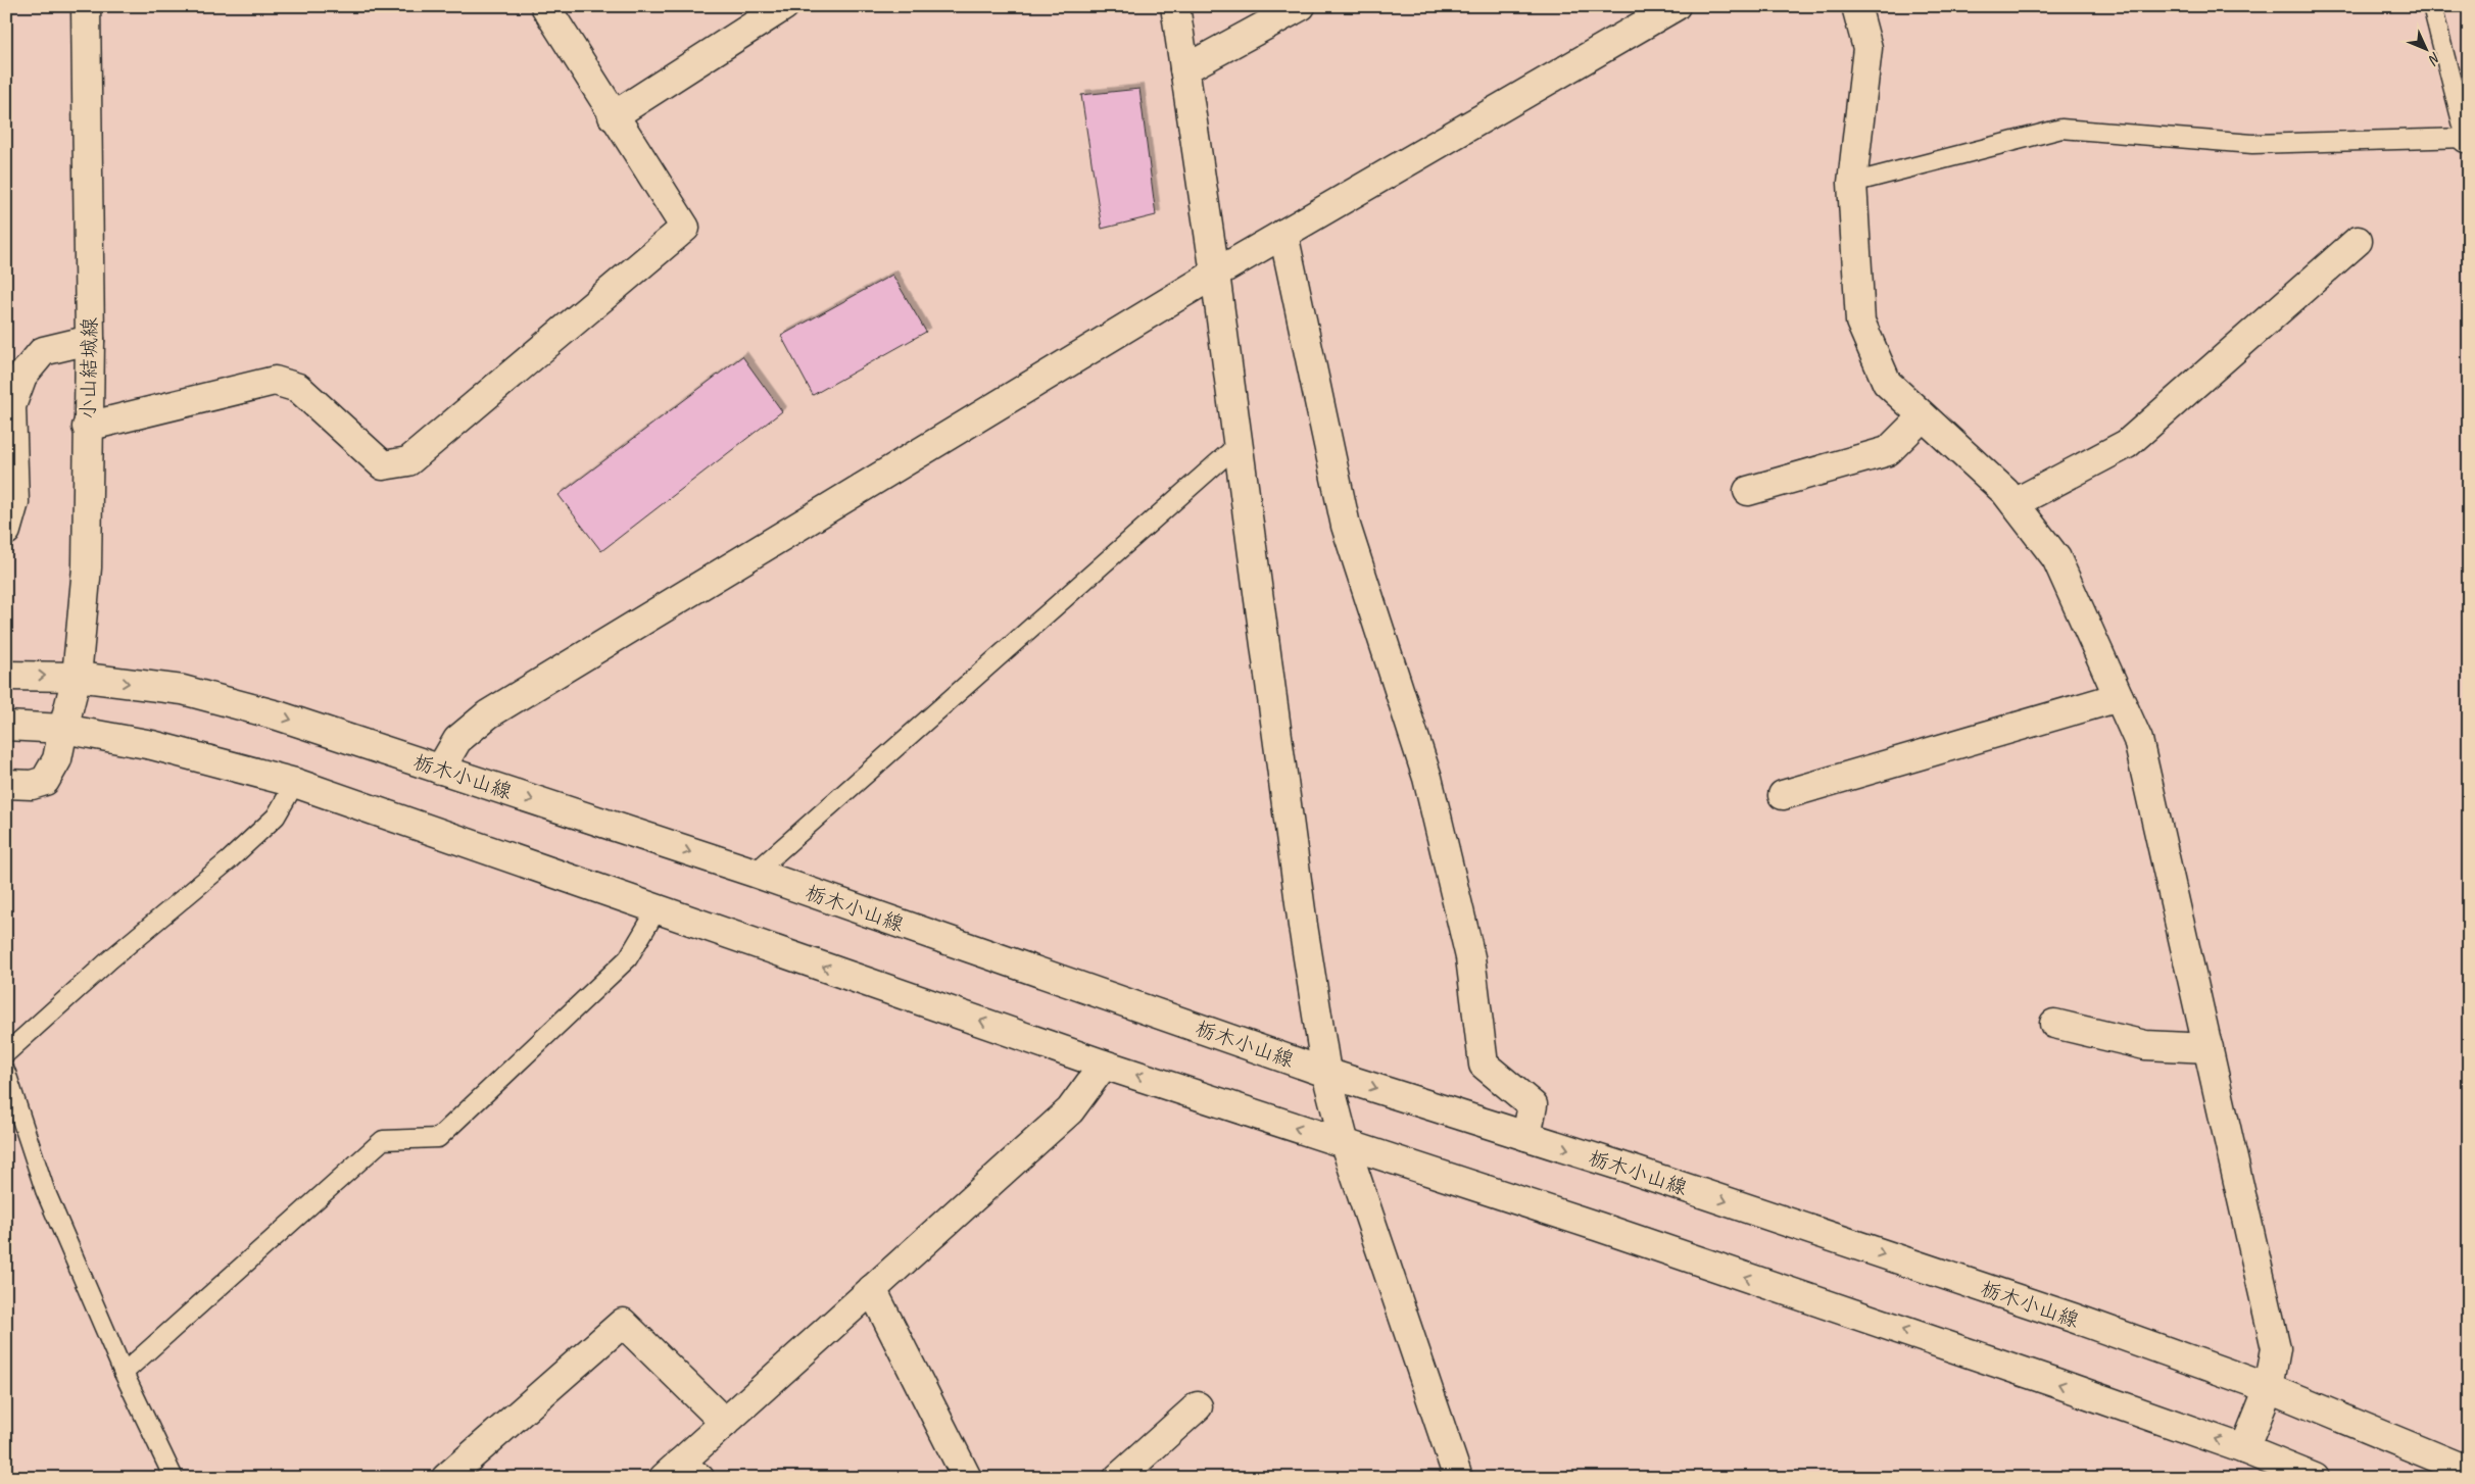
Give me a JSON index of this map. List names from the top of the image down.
{
  "streets": {
    "street": ["小山結城線", "栃木小山線"]
  },
  "crossings": [
    ["小山結城線", "栃木小山線"]
  ],
  "north": "bottom right"
}
